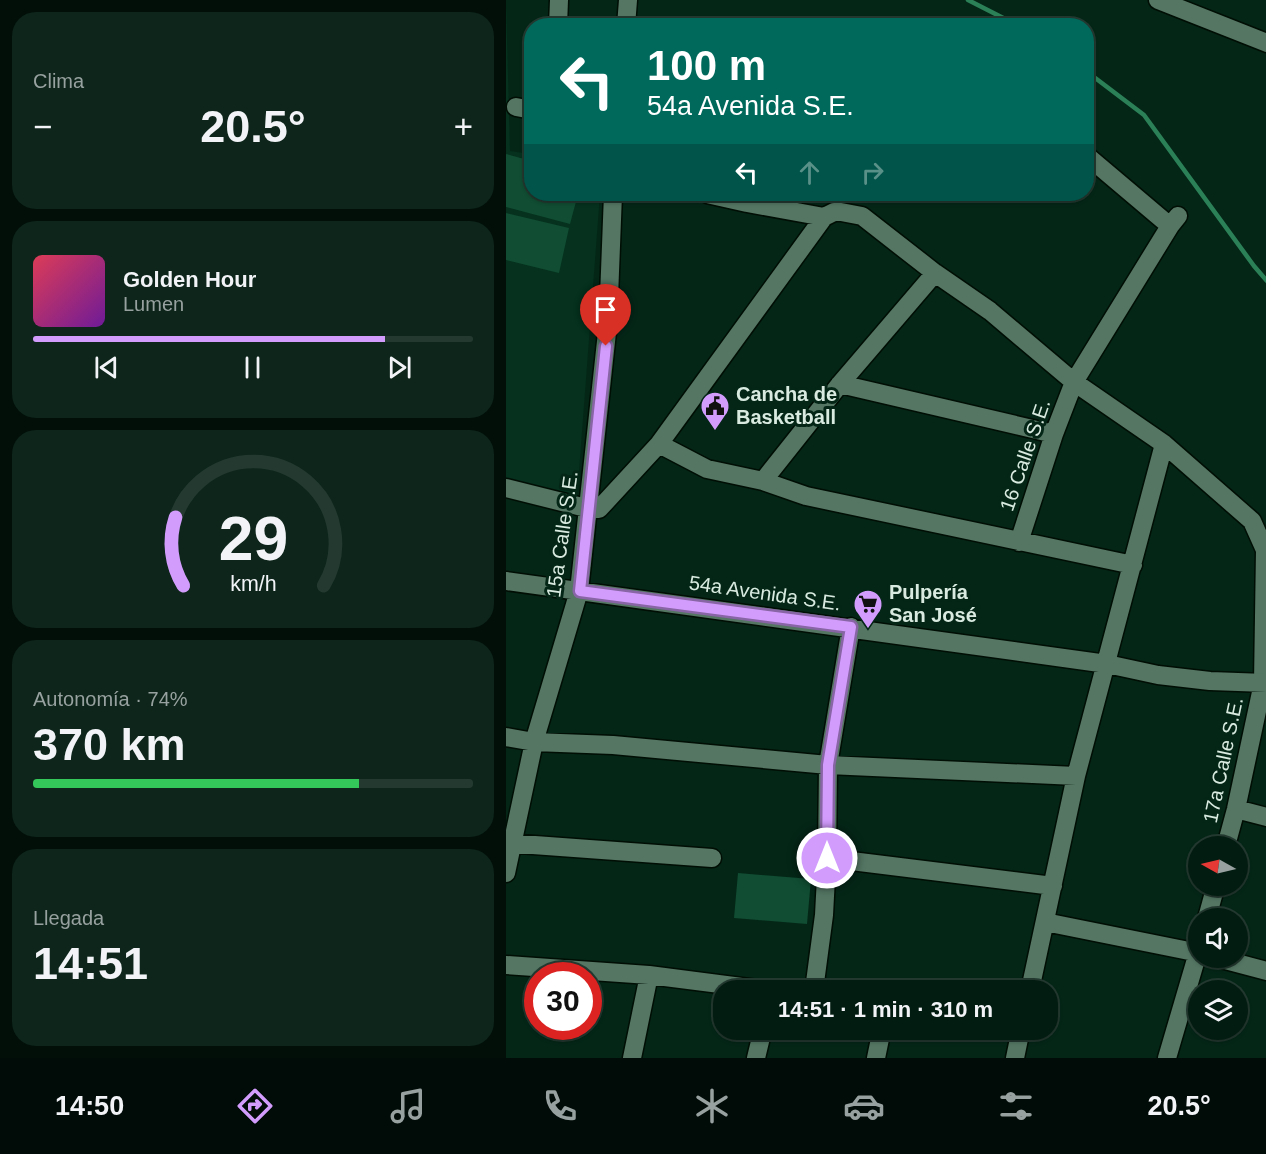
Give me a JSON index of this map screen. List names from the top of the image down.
{
  "streets": {
    "street": [
      "16 Calle S.E.",
      "15a Calle S.E.",
      "54a Avenida S.E.",
      "17a Calle S.E."
    ]
  },
  "crossings": [
    ["15a Calle S.E.", "54a Avenida S.E."],
    ["54a Avenida S.E.", "17a Calle S.E."]
  ],
  "places": {
    "public building": ["Cancha de Basketball"],
    "supermarket": ["Pulpería San José"]
  },
  "north": "left",
  "page": {
    "tile": [
      "Clima",
      ["Autonomía · 74%", "370 km"],
      ["Llegada", "14:51"]
    ],
    "turn": ["100 m", "54a Avenida S.E."],
    "heat": ["−", "20.5°", "+"],
    "song": ["Golden Hour", "Lumen"],
    "limit": "30",
    "trip": "14:51 · 1 min · 310 m",
    "tabs": ["14:50", "20.5°"],
    "gauge": ["29", "km/h"]
  }
}
